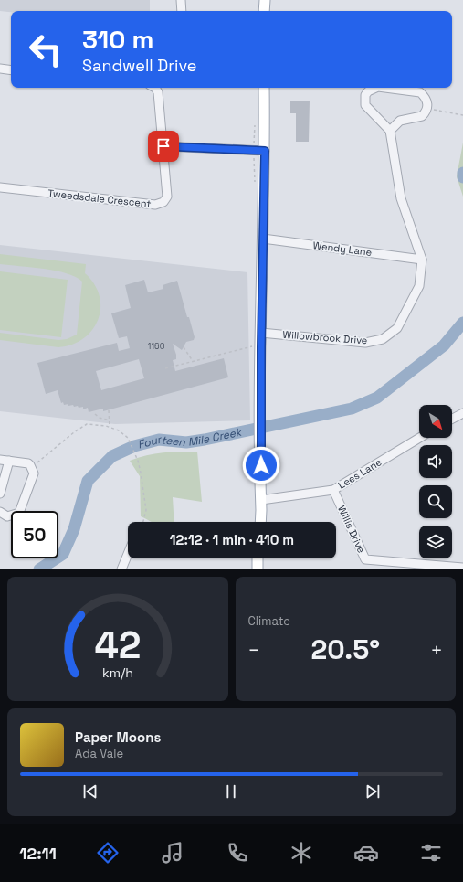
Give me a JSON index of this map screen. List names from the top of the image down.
{
  "streets": {
    "street": [
      "Tweedsdale Crescent",
      "Wendy Lane",
      "Willowbrook Drive",
      "Lees Lane",
      "Willis Drive"
    ]
  },
  "crossings": [
    ["Wendy Lane", "Willowbrook Drive"],
    ["Lees Lane", "Willis Drive"]
  ],
  "water": ["Fourteen Mile Creek"],
  "house_numbers": ["1160"],
  "north": "bottom right",
  "page": {
    "turn": ["310 m", "Sandwell Drive"],
    "limit": "50",
    "trip": "12:12 · 1 min · 410 m",
    "tile": "Climate",
    "heat": ["−", "20.5°", "+"],
    "song": ["Paper Moons", "Ada Vale"],
    "tabs": "12:11",
    "gauge": ["42", "km/h"]
  }
}
